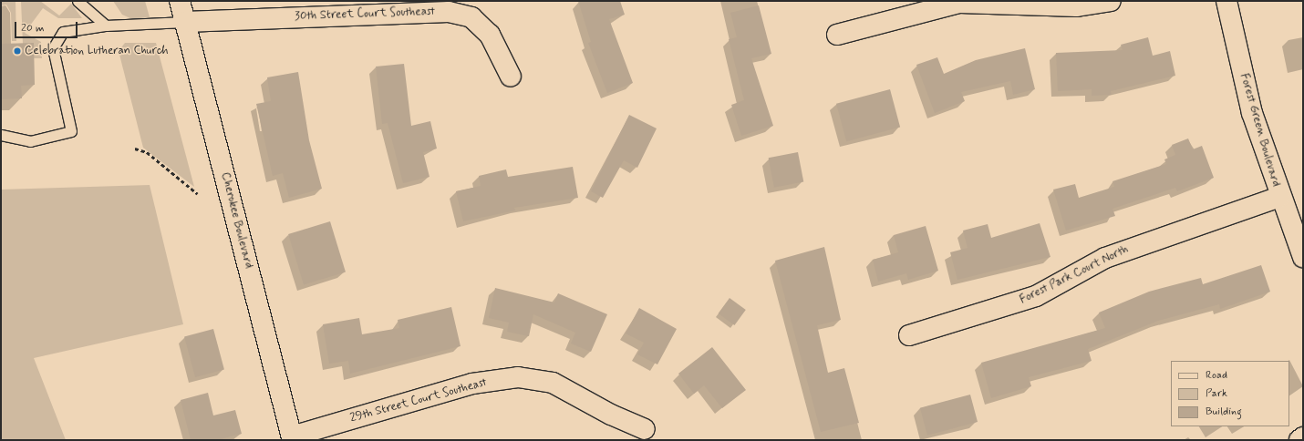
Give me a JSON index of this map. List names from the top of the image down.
{
  "streets": {
    "street": [
      "30th Street Court Southeast",
      "Forest Green Boulevard",
      "Cherokee Boulevard",
      "Forest Park Court North",
      "29th Street Court Southeast"
    ]
  },
  "crossings": [
    ["30th Street Court Southeast", "Cherokee Boulevard"],
    ["Forest Green Boulevard", "Forest Park Court North"],
    ["Cherokee Boulevard", "29th Street Court Southeast"]
  ],
  "places": ["Celebration Lutheran Church"],
  "legend": ["Road", "Park", "Building"],
  "scale_bar": "20 m"
}
